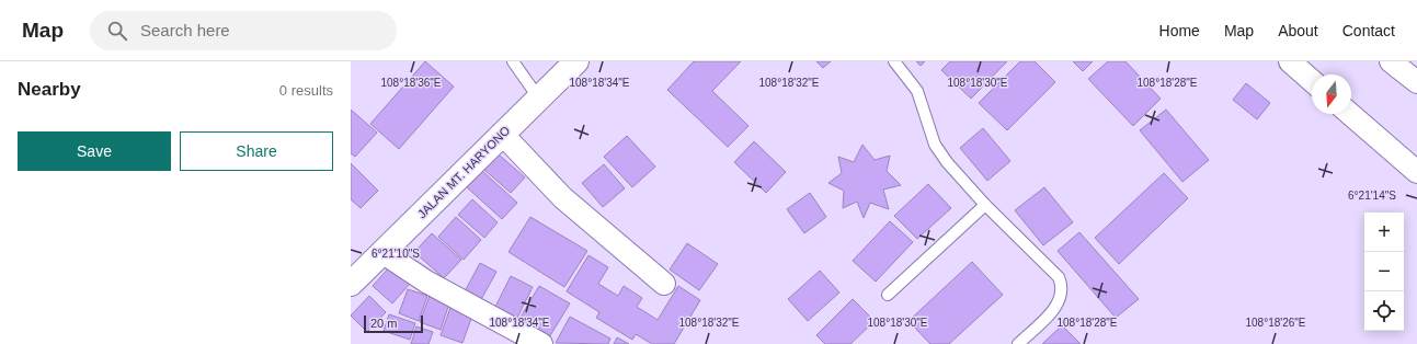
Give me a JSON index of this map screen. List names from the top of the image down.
{
  "streets": {
    "main road": ["JALAN MT. HARYONO"]
  },
  "scale_bar": "20 m",
  "north": "bottom",
  "page": {
    "header": "Map",
    "search": "Search here",
    "nav": [
      "Home",
      "Map",
      "About",
      "Contact"
    ],
    "heading": ["Nearby", "0 results"],
    "buttons": ["Save", "Share"],
    "map_buttons": ["+", "−"],
    "scale": "20 m"
  },
  "coordinates": [
    "108°18'36\"E",
    "108°18'34\"E",
    "108°18'32\"E",
    "108°18'30\"E",
    "108°18'28\"E",
    "6°21'14\"S",
    "6°21'10\"S",
    "108°18'26\"E"
  ]
}
